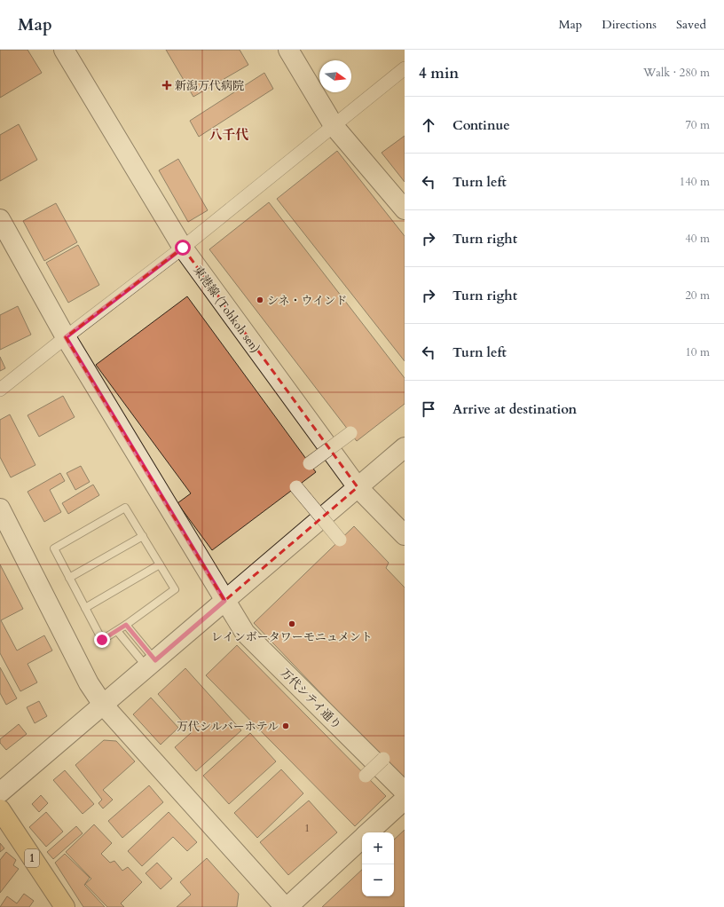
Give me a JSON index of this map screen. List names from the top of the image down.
{
  "streets": {
    "main road": ["1"],
    "street": ["東港線 (Tohkoh sen)", "万代シテイ通り"]
  },
  "districts": ["八千代"],
  "places": {
    "health": ["新潟万代病院"],
    "other": ["シネ・ウインド", "レインボータワーモニュメント", "万代シルバーホテル"]
  },
  "house_numbers": ["1"],
  "north": "right",
  "page": {
    "header": "Map",
    "nav": ["Map", "Directions", "Saved"],
    "heading": ["4 min", "Walk · 280 m"],
    "list": [
      ["Continue", "70 m"],
      ["Turn left", "140 m"],
      ["Turn right", "40 m"],
      ["Turn right", "20 m"],
      ["Turn left", "10 m"],
      "Arrive at destination"
    ],
    "map_buttons": ["+", "−"]
  }
}
